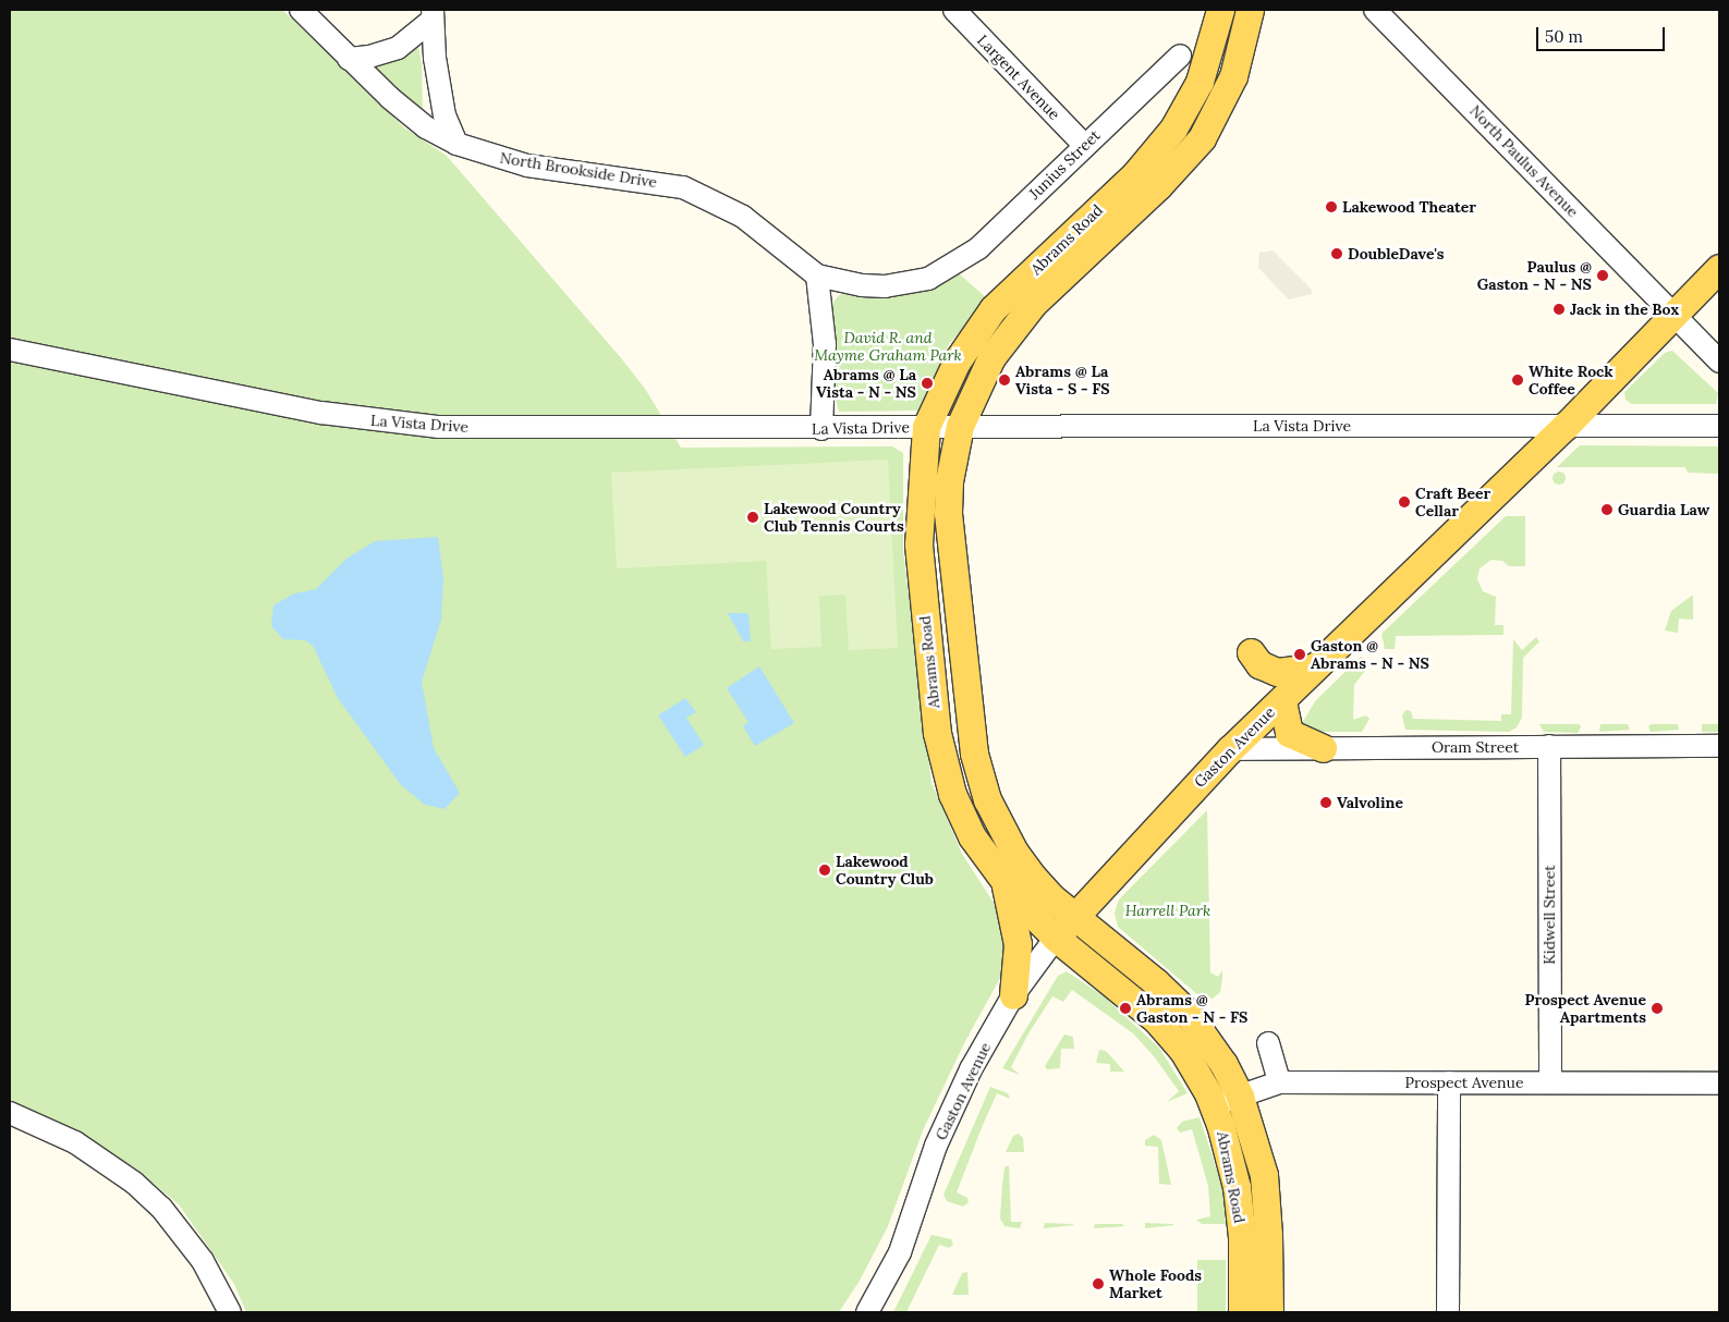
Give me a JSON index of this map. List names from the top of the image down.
{
  "streets": {
    "main road": ["Abrams Road", "Gaston Avenue"],
    "street": [
      "Largent Avenue",
      "North Paulus Avenue",
      "Junius Street",
      "North Brookside Drive",
      "La Vista Drive",
      "Oram Street",
      "Kidwell Street",
      "Prospect Avenue"
    ]
  },
  "crossings": [
    ["Largent Avenue", "Junius Street"],
    ["North Paulus Avenue", "Gaston Avenue"],
    ["Junius Street", "North Brookside Drive"],
    ["Abrams Road", "La Vista Drive"],
    ["Abrams Road", "Gaston Avenue"],
    ["Abrams Road", "Prospect Avenue"],
    ["La Vista Drive", "Gaston Avenue"],
    ["Gaston Avenue", "Oram Street"],
    ["Oram Street", "Kidwell Street"],
    ["Kidwell Street", "Prospect Avenue"]
  ],
  "parks": ["David R. and Mayme Graham Park", "Harrell Park"],
  "places": [
    "Lakewood Theater",
    "DoubleDave's",
    "Paulus @ Gaston - N - NS",
    "Jack in the Box",
    "Abrams @ La Vista - S - FS",
    "White Rock Coffee",
    "Abrams @ La Vista - N - NS",
    "Craft Beer Cellar",
    "Guardia Law",
    "Lakewood Country Club Tennis Courts",
    "Gaston @ Abrams - N - NS",
    "Valvoline",
    "Lakewood Country Club",
    "Abrams @ Gaston - N - FS",
    "Prospect Avenue Apartments",
    "Whole Foods Market"
  ],
  "scale_bar": "50 m"
}
